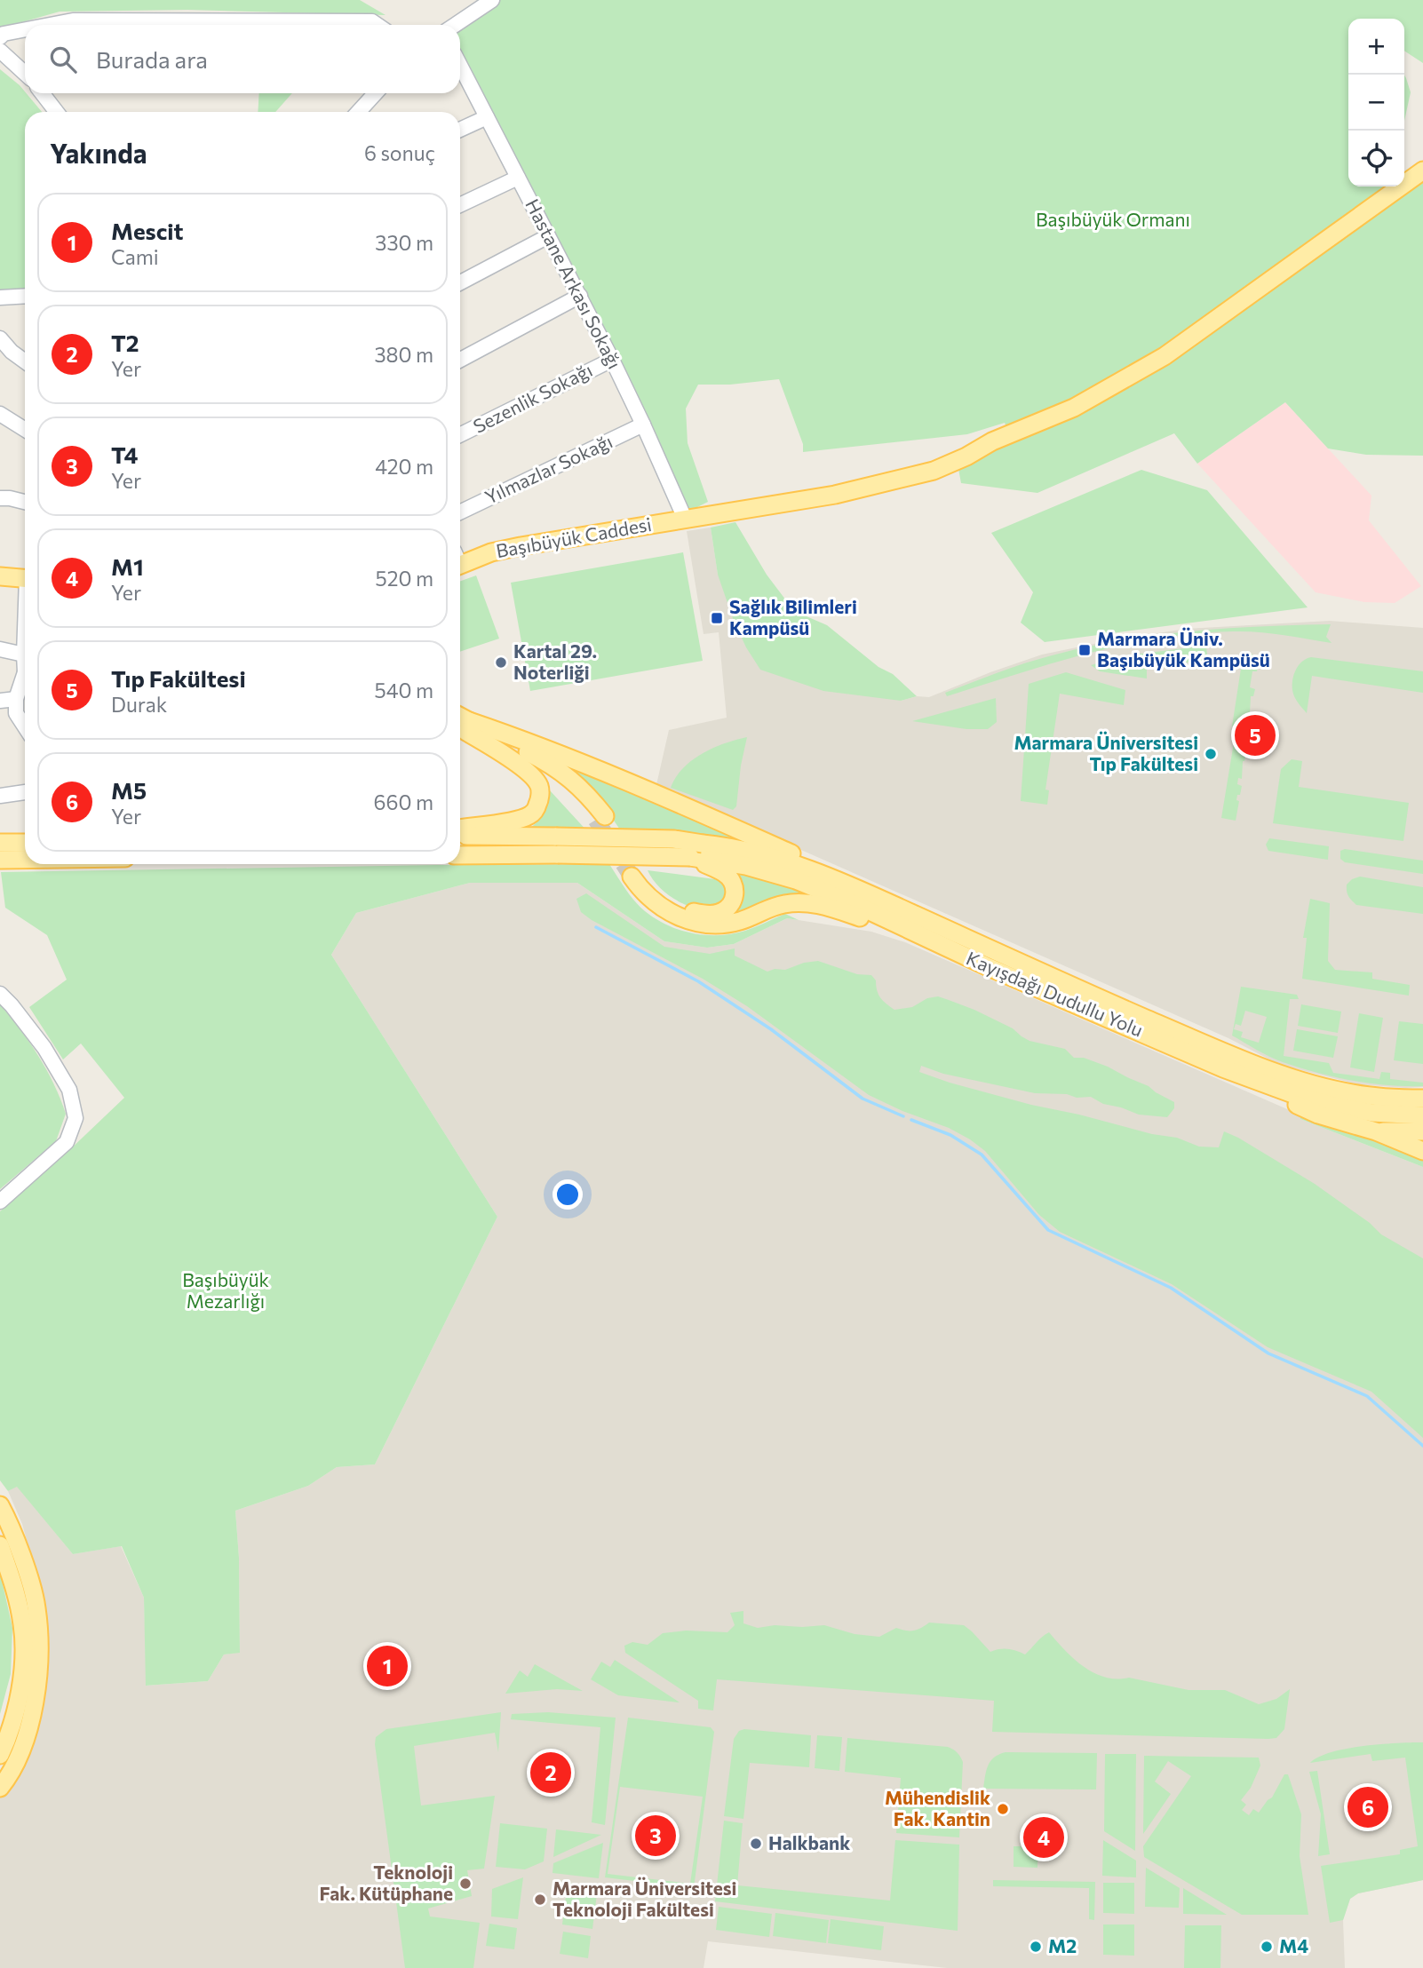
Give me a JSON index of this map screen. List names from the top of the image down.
{
  "streets": {
    "main road": ["Başıbüyük Caddesi", "Kayışdağı Dudullu Yolu"],
    "street": ["Hastane Arkası Sokağı", "Sezenlik Sokağı", "Yılmazlar Sokağı"]
  },
  "crossings": [
    ["Hastane Arkası Sokağı", "Sezenlik Sokağı"],
    ["Hastane Arkası Sokağı", "Yılmazlar Sokağı"],
    ["Hastane Arkası Sokağı", "Başıbüyük Caddesi"]
  ],
  "parks": ["Başıbüyük Ormanı", "Başıbüyük Mezarlığı"],
  "places": {
    "transit": ["Sağlık Bilimleri Kampüsü", "Marmara Üniv. Başıbüyük Kampüsü"],
    "other": [
      "Kartal 29. Noterliği",
      "Marmara Üniversitesi Tıp Fakültesi",
      "Mühendislik Fak. Kantin",
      "Halkbank",
      "Teknoloji Fak. Kütüphane",
      "Marmara Üniversitesi Teknoloji Fakültesi",
      "M2",
      "M4"
    ]
  },
  "page": {
    "map_buttons": ["+", "−"],
    "search": "Burada ara",
    "heading": ["Yakında", "6 sonuç"],
    "list": [
      {
        "mark": "1",
        "name": "Mescit",
        "note": "Cami",
        "value": "330 m"
      },
      {
        "mark": "2",
        "name": "T2",
        "note": "Yer",
        "value": "380 m"
      },
      {
        "mark": "3",
        "name": "T4",
        "note": "Yer",
        "value": "420 m"
      },
      {
        "mark": "4",
        "name": "M1",
        "note": "Yer",
        "value": "520 m"
      },
      {
        "mark": "5",
        "name": "Tıp Fakültesi",
        "note": "Durak",
        "value": "540 m"
      },
      {
        "mark": "6",
        "name": "M5",
        "note": "Yer",
        "value": "660 m"
      }
    ],
    "pins": [
      "5",
      "1",
      "2",
      "6",
      "3",
      "4"
    ]
  }
}
